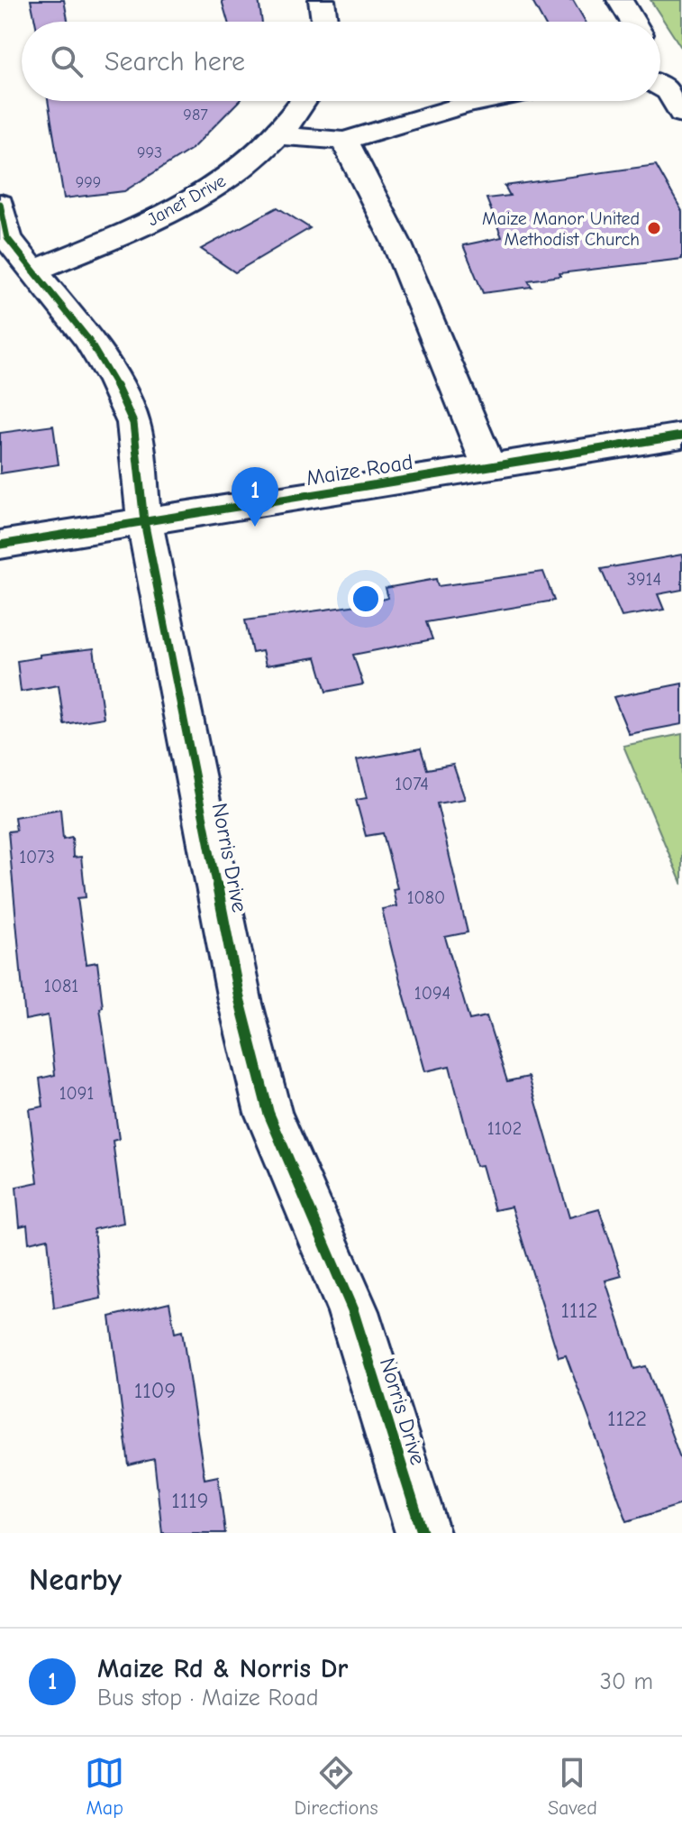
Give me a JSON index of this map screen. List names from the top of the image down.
{
  "streets": {
    "street": ["Janet Drive", "Maize Road", "Norris Drive"]
  },
  "crossings": [
    ["Janet Drive", "Norris Drive"],
    ["Maize Road", "Norris Drive"]
  ],
  "places": ["Maize Manor United Methodist Church"],
  "house_numbers": [
    "987",
    "993",
    "999",
    "3914",
    "1074",
    "1073",
    "1080",
    "1081",
    "1094",
    "1091",
    "1102",
    "1112",
    "1109",
    "1122",
    "1119"
  ],
  "page": {
    "search": "Search here",
    "pins": "1",
    "heading": "Nearby",
    "list": [
      {
        "mark": "1",
        "name": "Maize Rd & Norris Dr",
        "note": "Bus stop · Maize Road",
        "value": "30 m"
      }
    ],
    "nav": ["Map", "Directions", "Saved"]
  }
}
